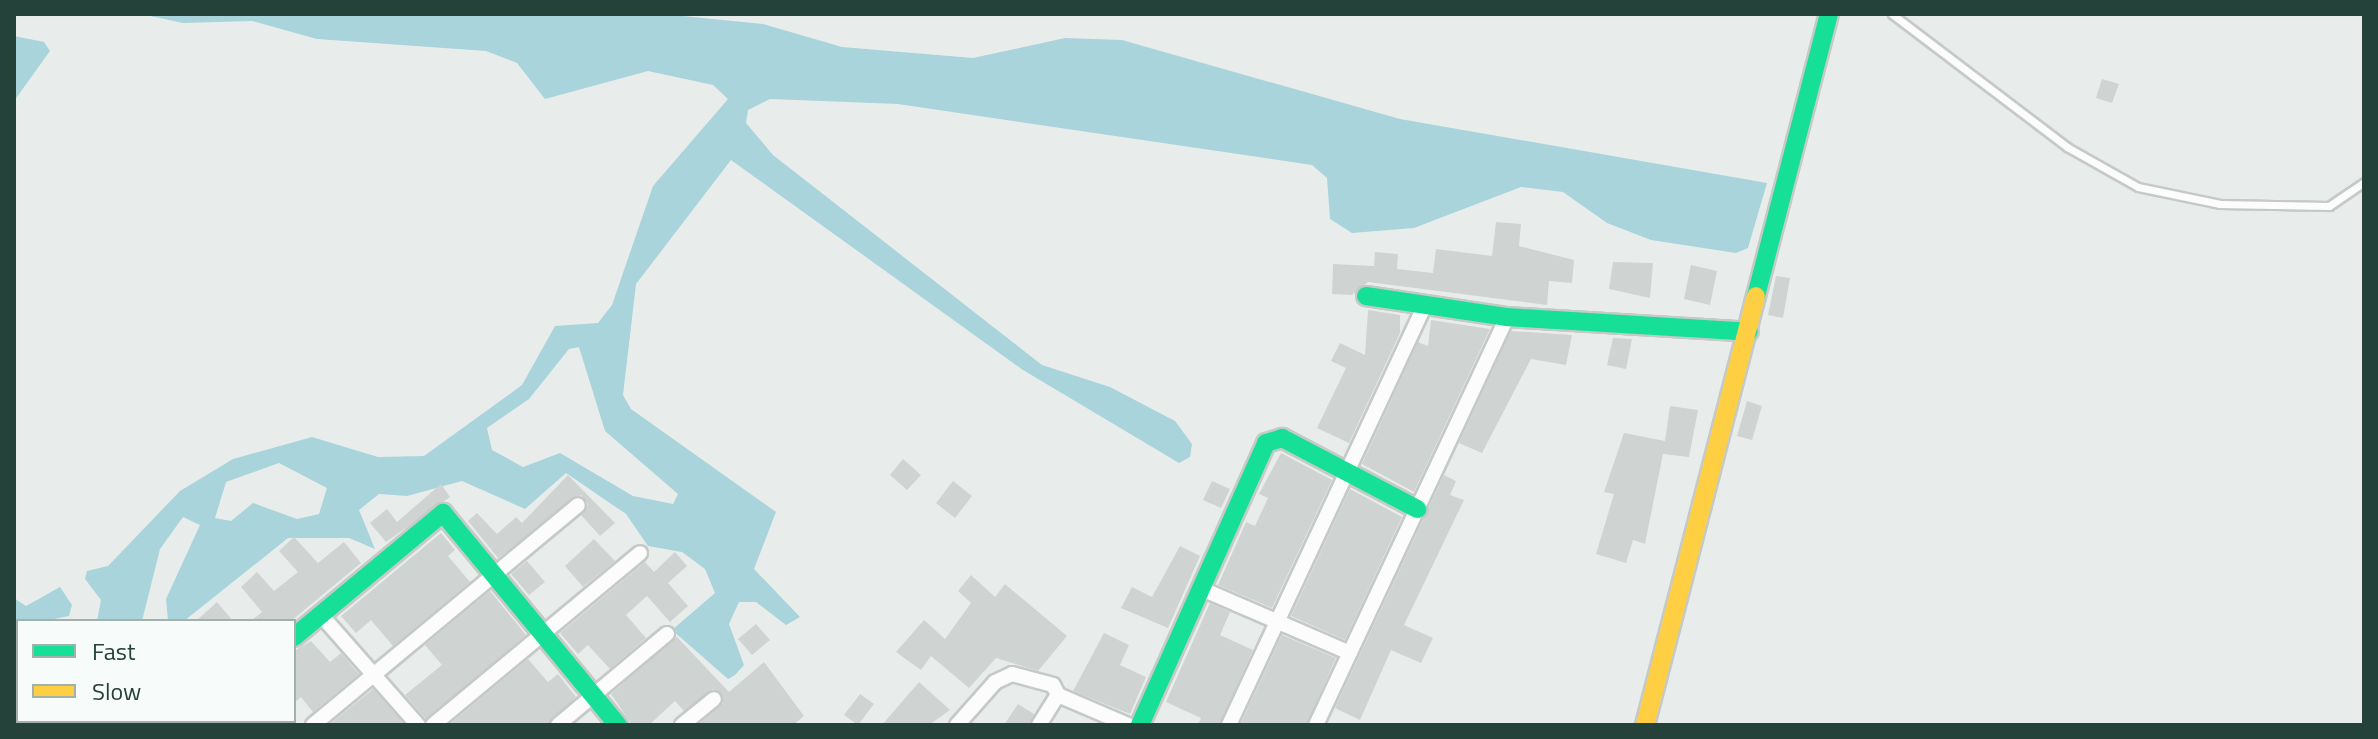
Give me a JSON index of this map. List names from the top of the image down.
{
  "legend": ["Fast", "Slow"]
}
